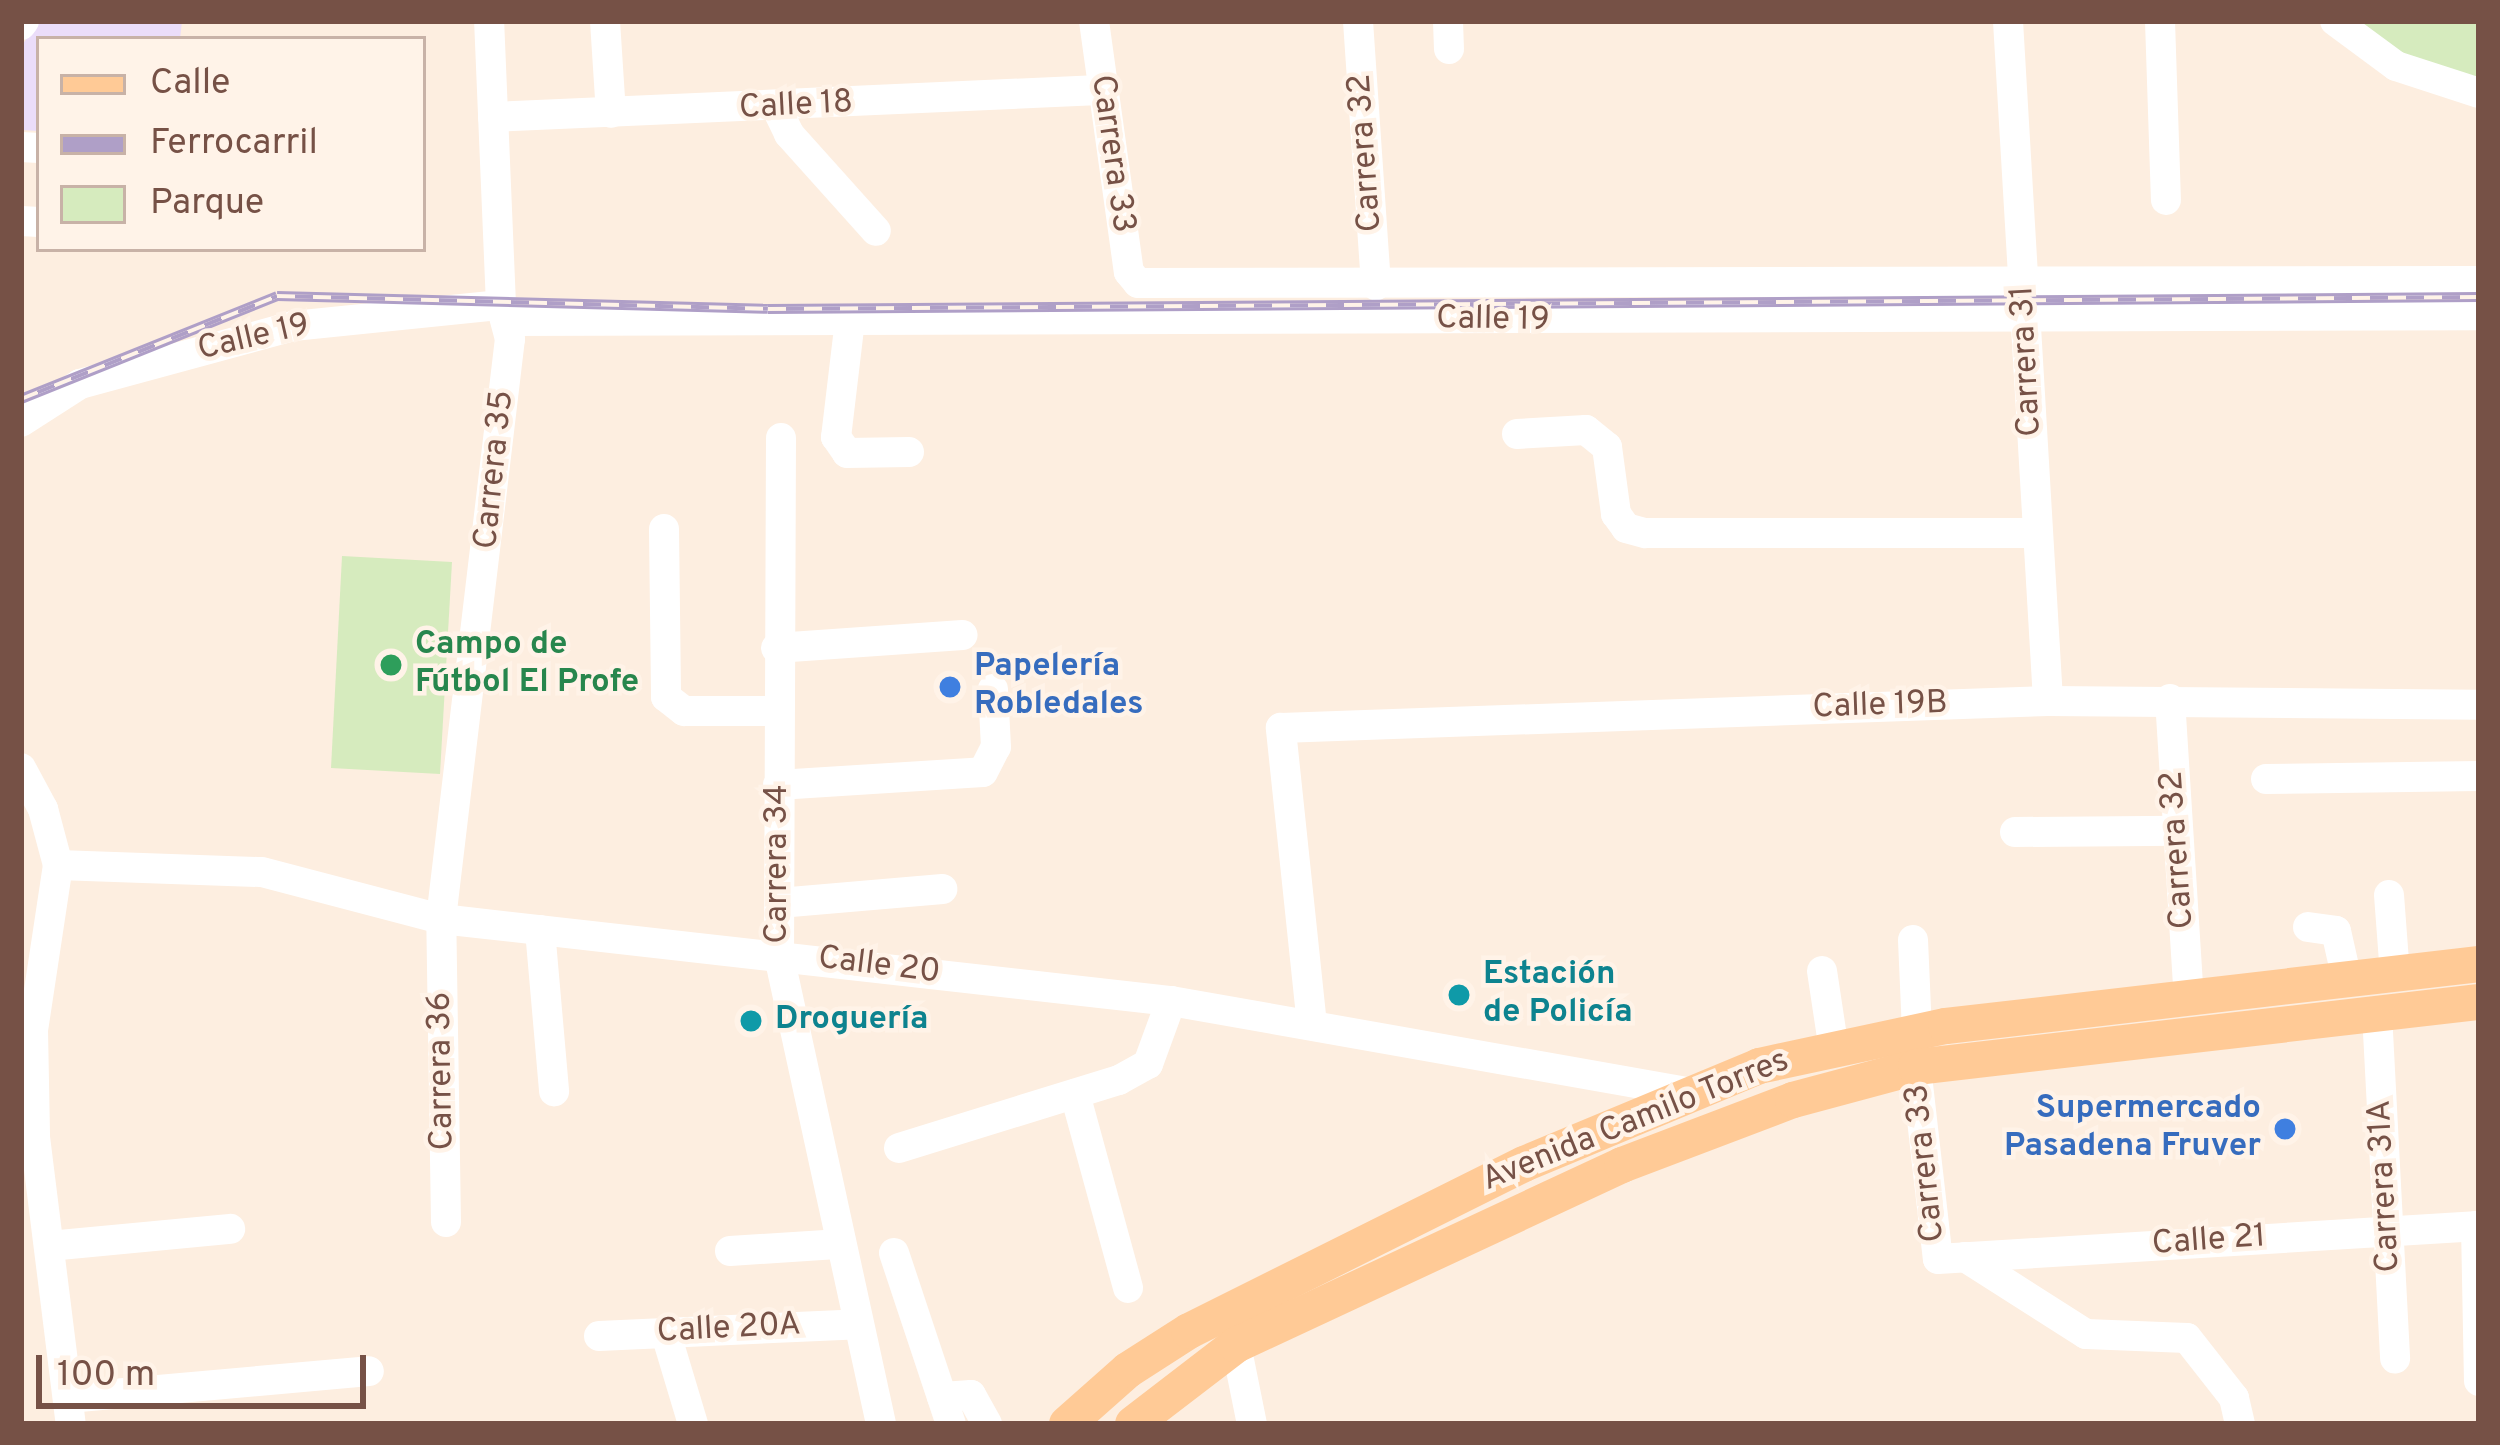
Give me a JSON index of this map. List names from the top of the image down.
{
  "streets": {
    "main road": ["Avenida Camilo Torres"],
    "street": [
      "Calle 18",
      "Carrera 32",
      "Carrera 33",
      "Calle 19",
      "Carrera 31",
      "Carrera 35",
      "Calle 19B",
      "Carrera 34",
      "Calle 20",
      "Carrera 36",
      "Carrera 31A",
      "Calle 21",
      "Calle 20A"
    ]
  },
  "crossings": [
    ["Calle 18", "Carrera 33"],
    ["Calle 18", "Carrera 35"],
    ["Carrera 32", "Calle 19"],
    ["Carrera 32", "Calle 19B"],
    ["Carrera 32", "Avenida Camilo Torres"],
    ["Carrera 33", "Calle 19"],
    ["Carrera 33", "Avenida Camilo Torres"],
    ["Carrera 33", "Calle 21"],
    ["Calle 19", "Carrera 31"],
    ["Calle 19", "Carrera 35"],
    ["Carrera 31", "Calle 19B"],
    ["Carrera 35", "Calle 20"],
    ["Carrera 35", "Carrera 36"],
    ["Calle 19B", "Calle 20"],
    ["Carrera 34", "Calle 20"],
    ["Carrera 34", "Calle 20A"],
    ["Calle 20", "Carrera 36"],
    ["Calle 20", "Avenida Camilo Torres"],
    ["Avenida Camilo Torres", "Carrera 31A"],
    ["Carrera 31A", "Calle 21"]
  ],
  "places": [
    "Campo de Fútbol El Profe",
    "Papelería Robledales",
    "Estación de Policía",
    "Droguería",
    "Supermercado Pasadena Fruver"
  ],
  "legend": ["Calle", "Ferrocarril", "Parque"],
  "scale_bar": "100 m"
}
